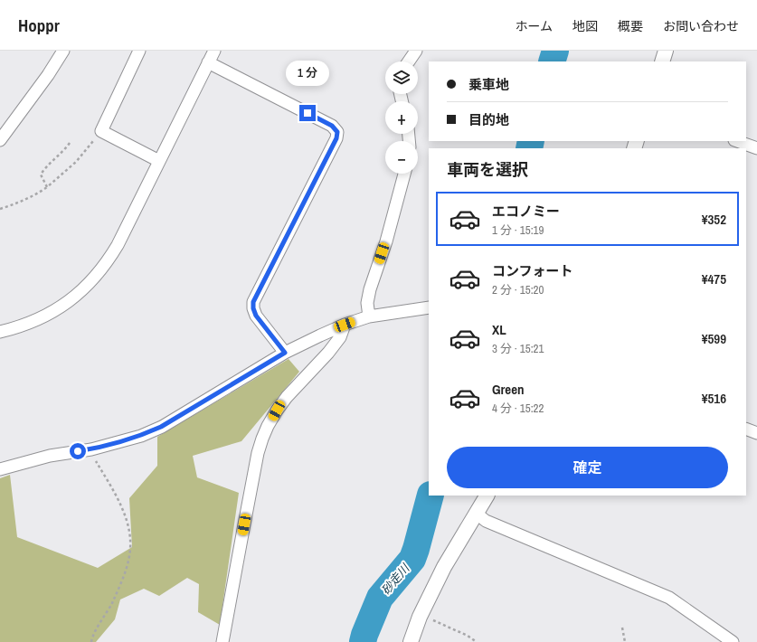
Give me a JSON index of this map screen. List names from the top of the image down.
{
  "water": ["砂走川"],
  "page": {
    "header": "Hoppr",
    "nav": [
      "ホーム",
      "地図",
      "概要",
      "お問い合わせ"
    ],
    "bubble": "1 分",
    "map_buttons": ["+", "−"],
    "banner": ["乗車地", "目的地"],
    "heading": "車両を選択",
    "list": [
      {
        "name": "エコノミー",
        "note": "1 分 · 15:19",
        "value": "¥352"
      },
      {
        "name": "コンフォート",
        "note": "2 分 · 15:20",
        "value": "¥475"
      },
      {
        "name": "XL",
        "note": "3 分 · 15:21",
        "value": "¥599"
      },
      {
        "name": "Green",
        "note": "4 分 · 15:22",
        "value": "¥516"
      }
    ],
    "buttons": "確定"
  }
}
